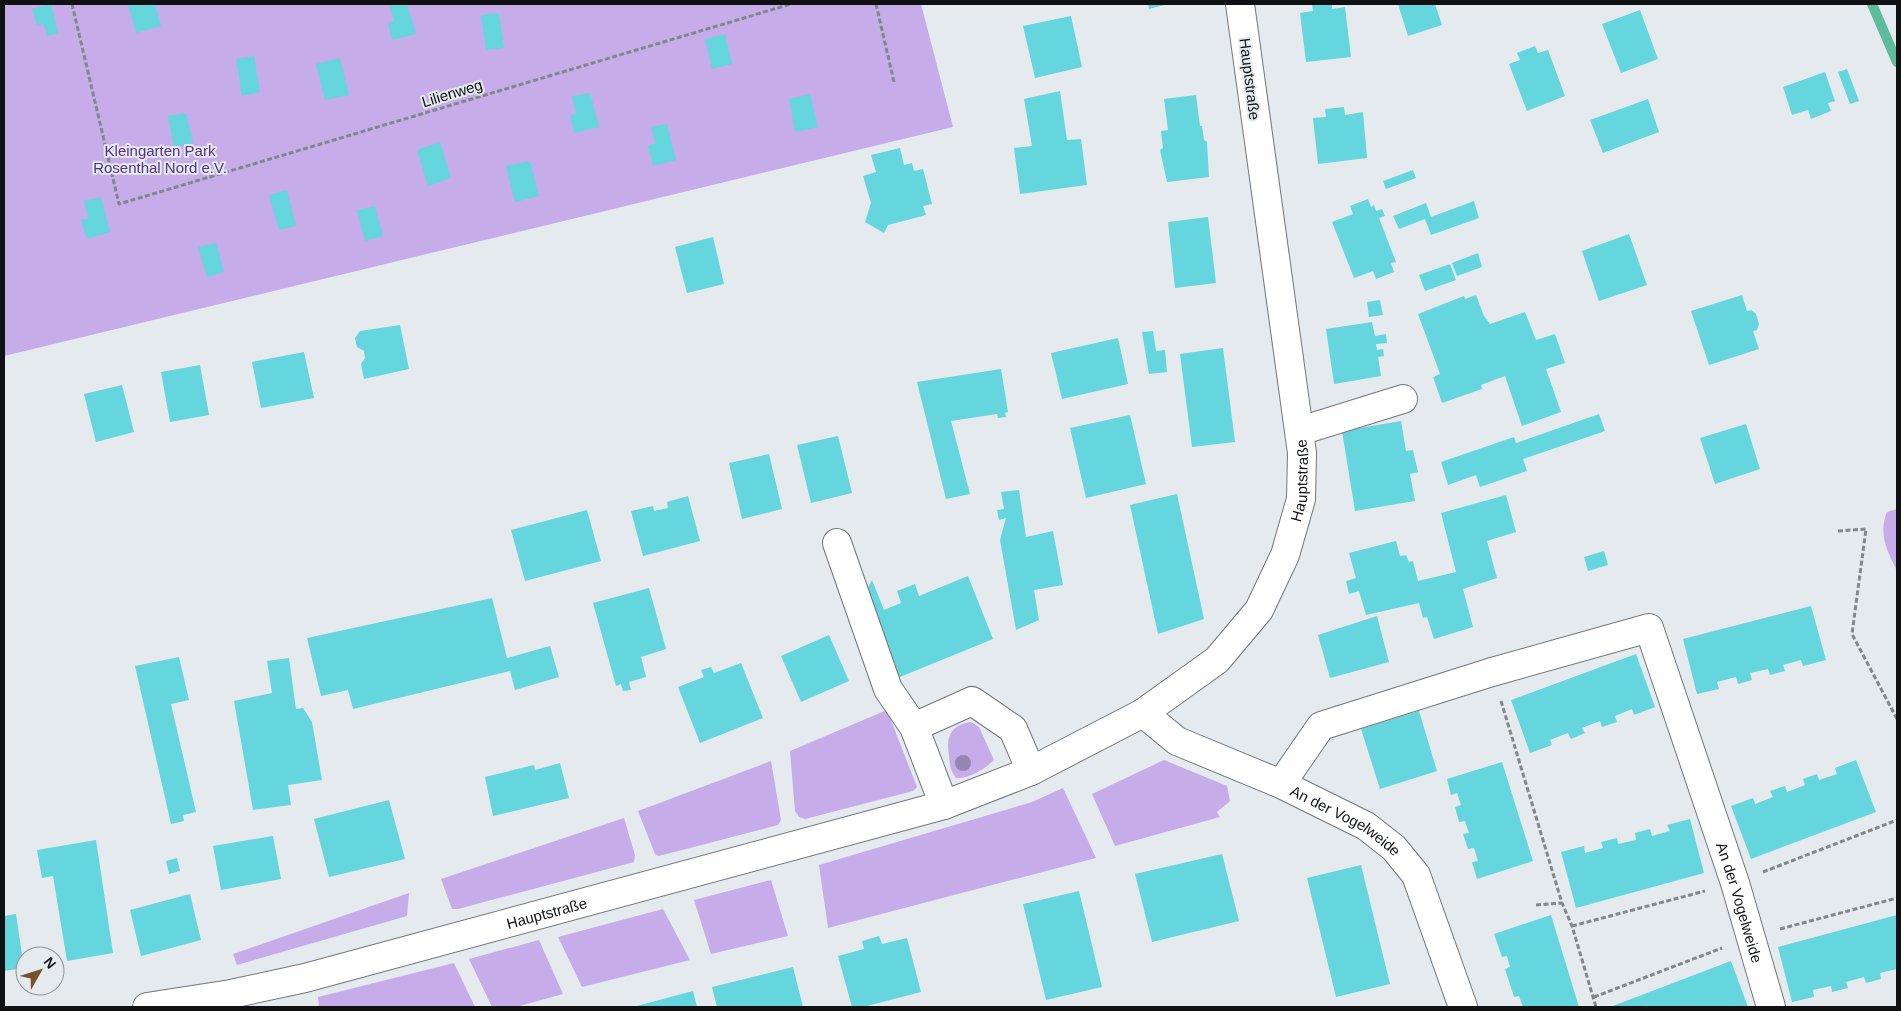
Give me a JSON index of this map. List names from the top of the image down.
{
  "streets": {
    "street": ["Hauptstraße", "An der Vogelweide"],
    "path": ["Lilienweg"]
  },
  "crossings": [
    ["Hauptstraße", "An der Vogelweide"]
  ],
  "parks": ["Kleingarten Park Rosenthal Nord e.V."],
  "north": "top right"
}
